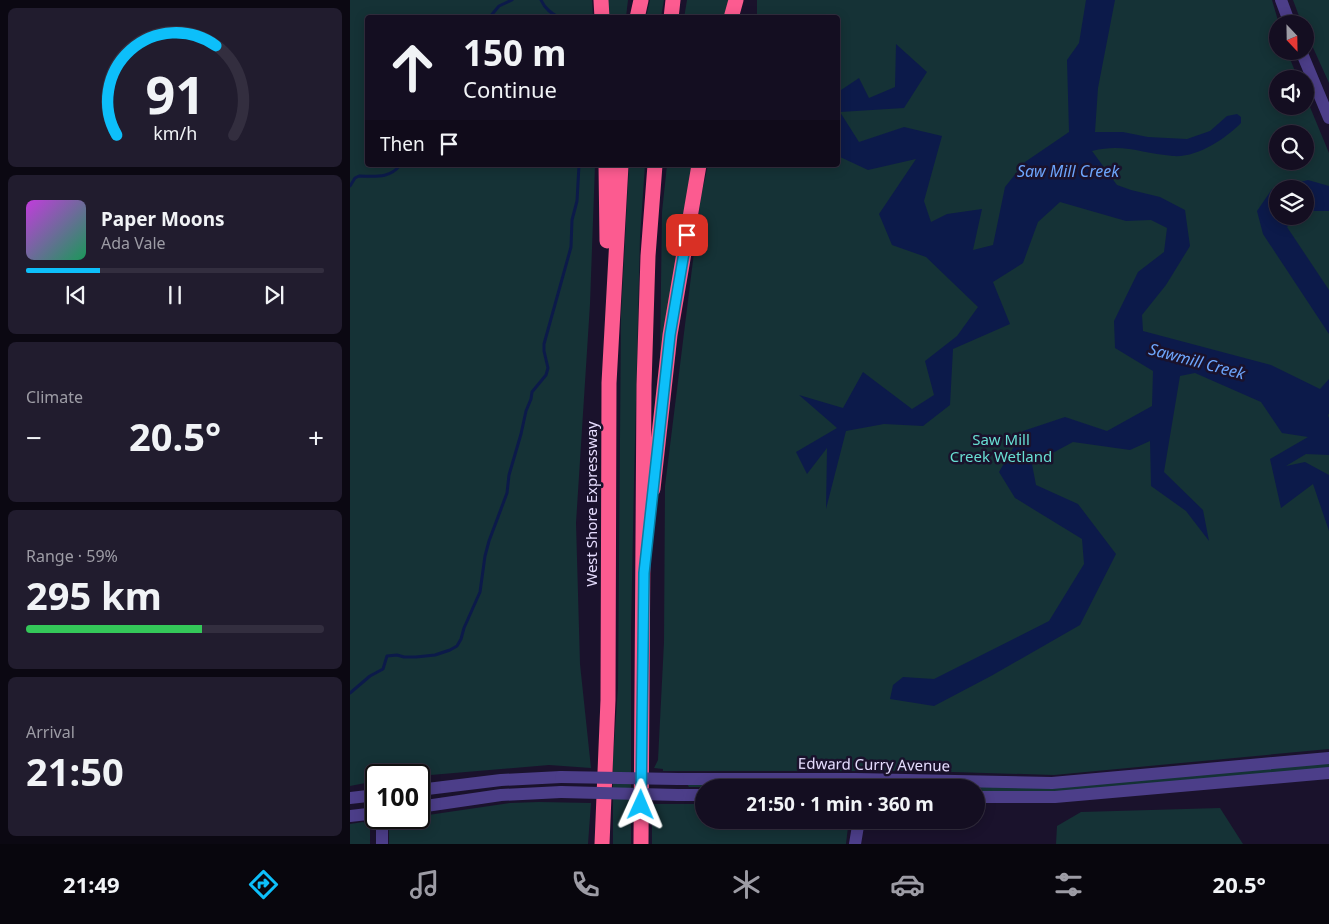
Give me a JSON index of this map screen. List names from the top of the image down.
{
  "streets": {
    "highway": ["West Shore Expressway"],
    "street": ["Edward Curry Avenue"]
  },
  "water": ["Saw Mill Creek", "Sawmill Creek"],
  "parks": ["Saw Mill Creek Wetland"],
  "north": "bottom",
  "page": {
    "turn": ["150 m", "Continue"],
    "then": "Then",
    "song": ["Paper Moons", "Ada Vale"],
    "tile": [
      "Climate",
      ["Range · 59%", "295 km"],
      ["Arrival", "21:50"]
    ],
    "heat": ["−", "20.5°", "+"],
    "limit": "100",
    "trip": "21:50 · 1 min · 360 m",
    "tabs": ["21:49", "20.5°"],
    "gauge": ["91", "km/h"]
  }
}
